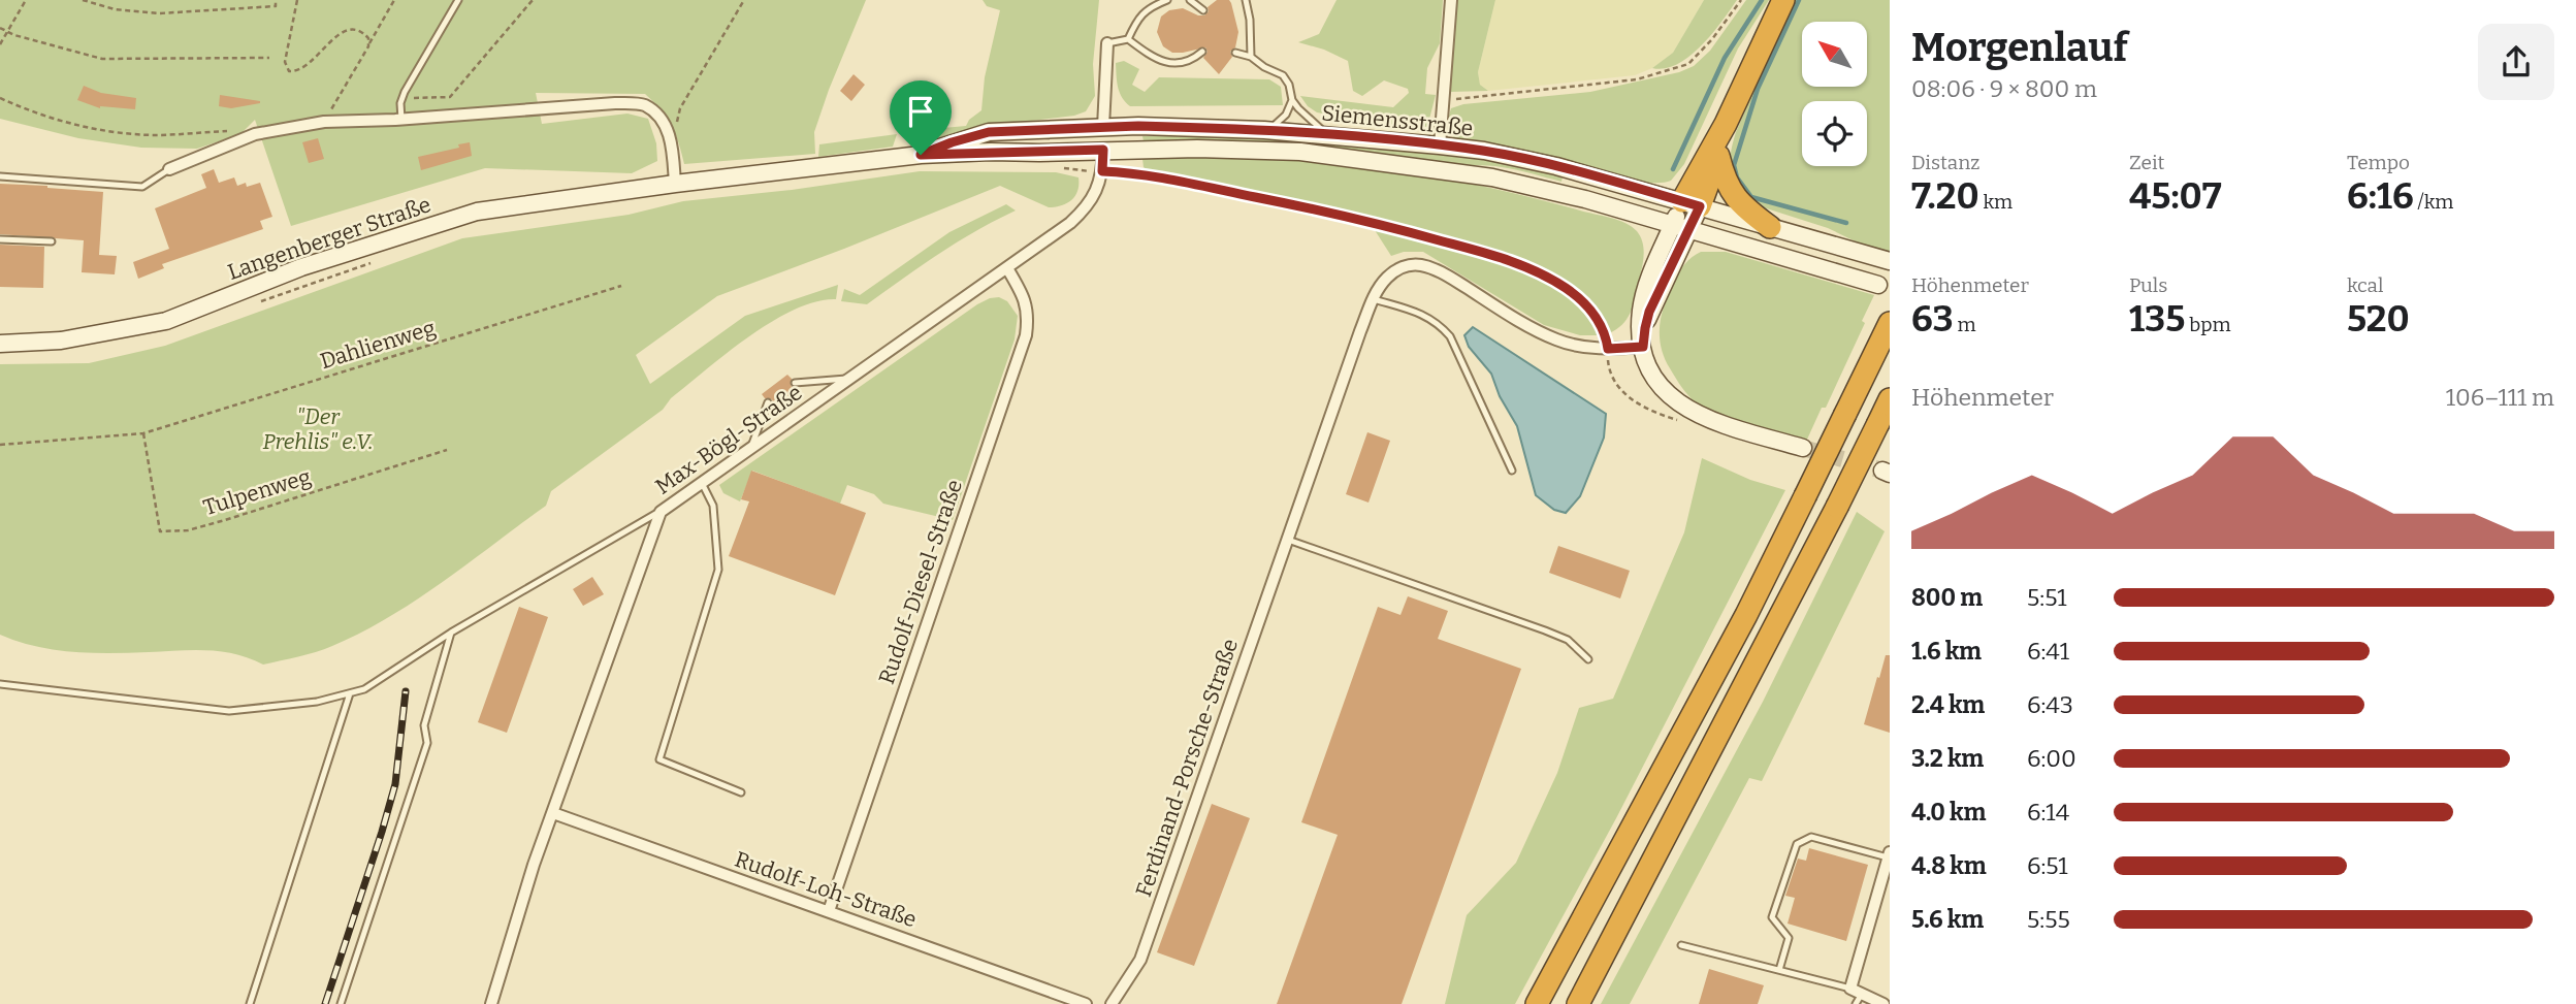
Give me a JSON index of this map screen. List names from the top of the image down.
{
  "streets": {
    "main road": ["Siemensstraße", "Langenberger Straße"],
    "street": [
      "Max-Bögl-Straße",
      "Rudolf-Diesel-Straße",
      "Ferdinand-Porsche-Straße",
      "Rudolf-Loh-Straße"
    ],
    "path": ["Dahlienweg", "Tulpenweg"]
  },
  "crossings": [
    ["Siemensstraße", "Langenberger Straße"],
    ["Siemensstraße", "Max-Bögl-Straße"],
    ["Langenberger Straße", "Max-Bögl-Straße"],
    ["Dahlienweg", "Tulpenweg"],
    ["Max-Bögl-Straße", "Rudolf-Diesel-Straße"],
    ["Max-Bögl-Straße", "Rudolf-Loh-Straße"],
    ["Rudolf-Diesel-Straße", "Rudolf-Loh-Straße"]
  ],
  "parks": ["\"Der Prehlis\" e.V."],
  "north": "top left",
  "page": {
    "heading": ["Morgenlauf", "08:06 · 9 × 800 m"],
    "stats": [
      ["Distanz", "7.20 km"],
      ["Zeit", "45:07"],
      ["Tempo", "6:16 /km"],
      ["Höhenmeter", "63 m"],
      ["Puls", "135 bpm"],
      ["kcal", "520"]
    ],
    "chart": ["Höhenmeter", "106–111 m"],
    "list": [
      {
        "name": "800 m",
        "note": "5:51"
      },
      {
        "name": "1.6 km",
        "note": "6:41"
      },
      {
        "name": "2.4 km",
        "note": "6:43"
      },
      {
        "name": "3.2 km",
        "note": "6:00"
      },
      {
        "name": "4.0 km",
        "note": "6:14"
      },
      {
        "name": "4.8 km",
        "note": "6:51"
      },
      {
        "name": "5.6 km",
        "note": "5:55"
      }
    ]
  }
}
